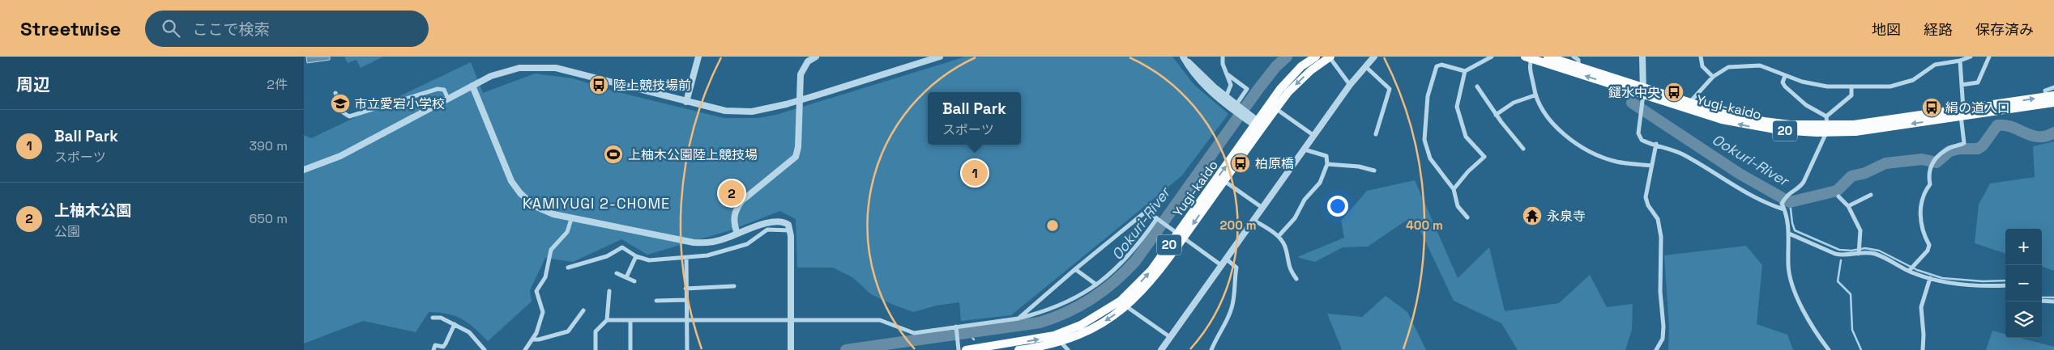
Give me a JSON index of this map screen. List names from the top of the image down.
{
  "streets": {
    "main road": ["Yugi-kaido", "20"]
  },
  "districts": ["KAMIYUGI 2-CHOME"],
  "water": ["Ookuri-River"],
  "places": {
    "bus stop": [
      "陸上競技場前",
      "鑓水中央",
      "絹の道入口",
      "柏原橋"
    ],
    "school or university": ["市立愛宕小学校"],
    "sports": ["上柚木公園陸上競技場"],
    "temple": ["永泉寺"]
  },
  "page": {
    "header": "Streetwise",
    "search": "ここで検索",
    "nav": ["地図", "経路", "保存済み"],
    "heading": ["周辺", "2件"],
    "popup": ["Ball Park", "スポーツ"],
    "list": [
      {
        "mark": "1",
        "name": "Ball Park",
        "note": "スポーツ",
        "value": "390 m"
      },
      {
        "mark": "2",
        "name": "上柚木公園",
        "note": "公園",
        "value": "650 m"
      }
    ],
    "pins": ["1", "2"],
    "map_buttons": ["+", "−"]
  },
  "rings": ["200 m", "400 m"]
}
